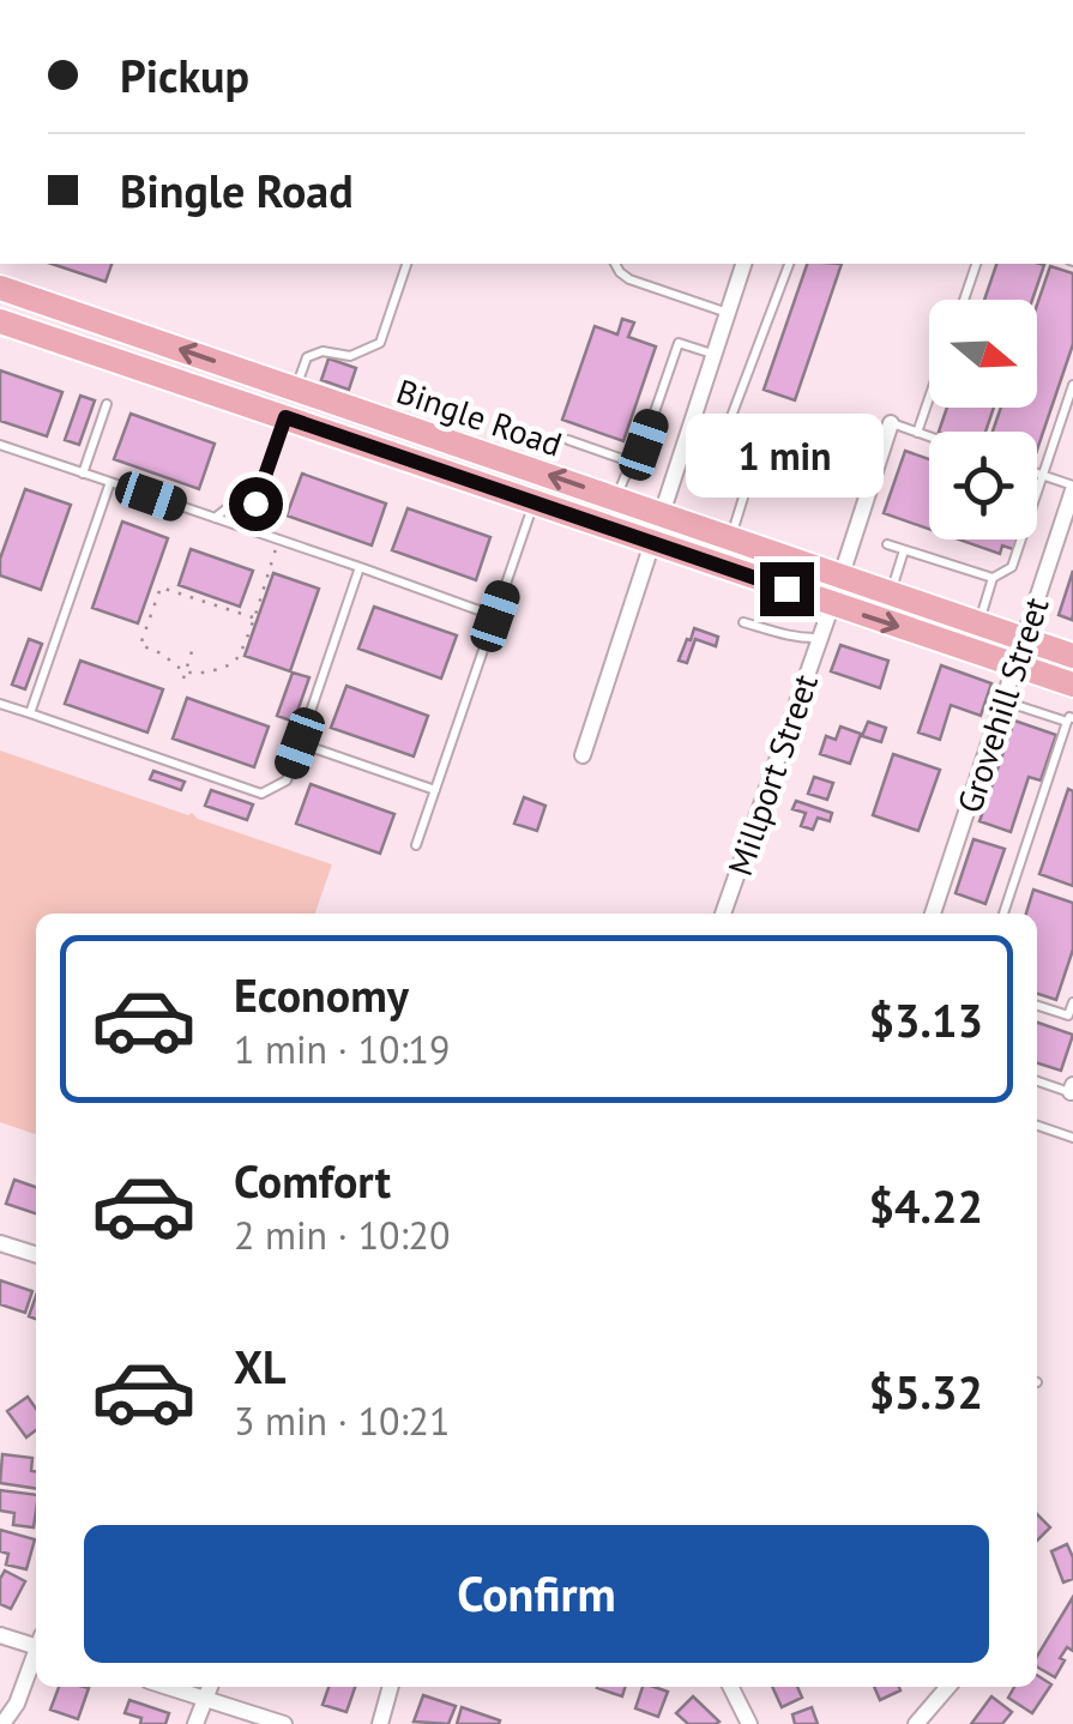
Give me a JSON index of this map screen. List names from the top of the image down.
{
  "streets": {
    "main road": ["Bingle Road"],
    "street": ["Grovehill Street", "Millport Street"]
  },
  "crossings": [
    ["Bingle Road", "Grovehill Street"],
    ["Bingle Road", "Millport Street"]
  ],
  "north": "right",
  "page": {
    "banner": ["Pickup", "Bingle Road"],
    "bubble": "1 min",
    "list": [
      {
        "name": "Economy",
        "note": "1 min · 10:19",
        "value": "$3.13"
      },
      {
        "name": "Comfort",
        "note": "2 min · 10:20",
        "value": "$4.22"
      },
      {
        "name": "XL",
        "note": "3 min · 10:21",
        "value": "$5.32"
      }
    ],
    "buttons": "Confirm"
  }
}
